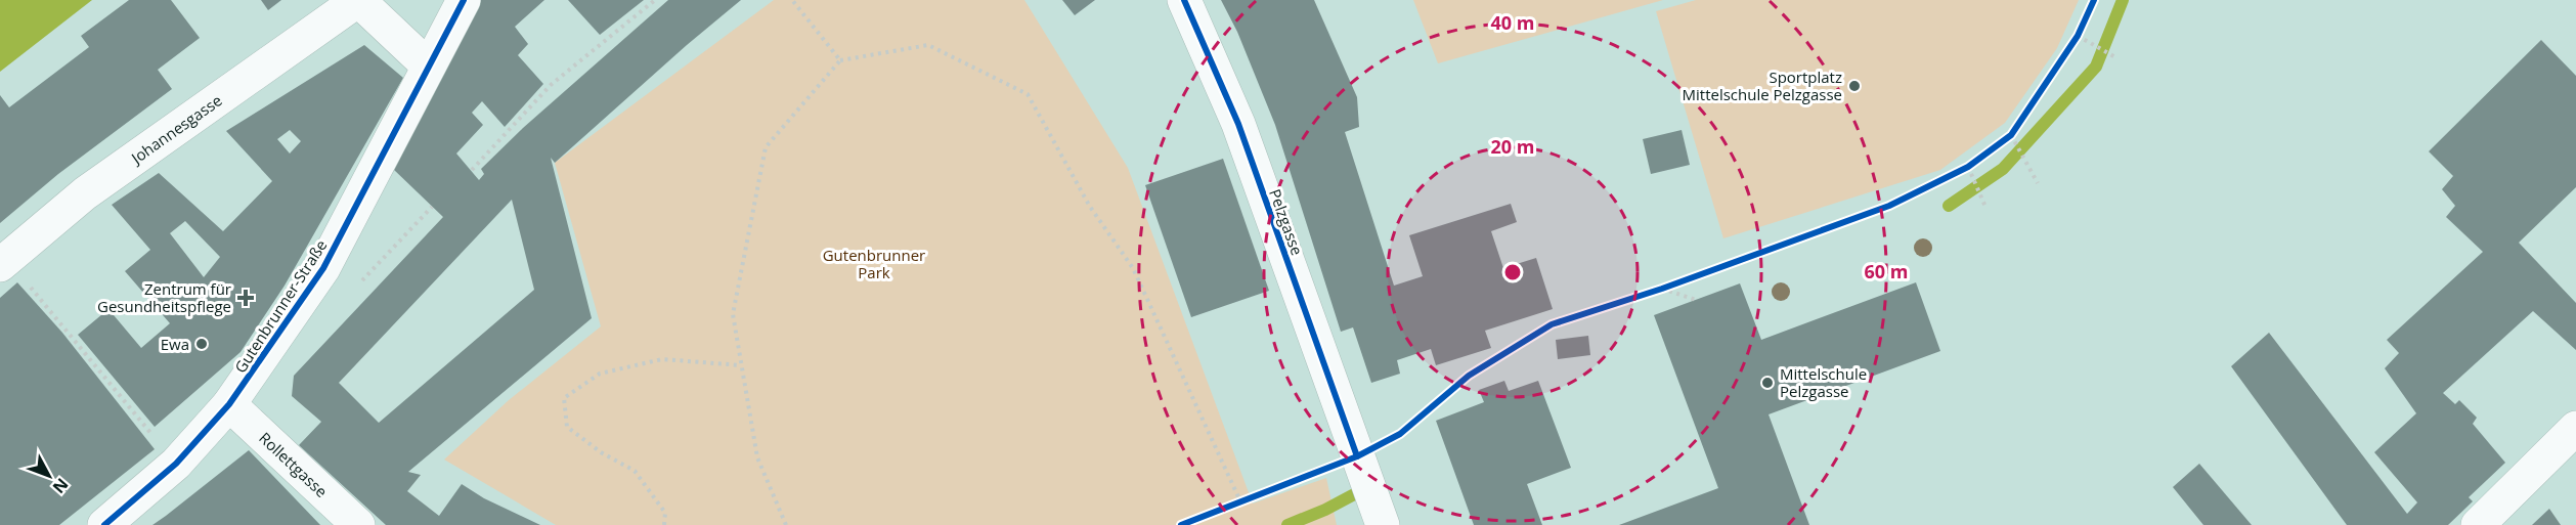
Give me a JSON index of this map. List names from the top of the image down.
{
  "streets": {
    "street": [
      "Johannesgasse",
      "Pelzgasse",
      "Gutenbrunner-Straße",
      "Rollettgasse"
    ]
  },
  "crossings": [
    ["Gutenbrunner-Straße", "Rollettgasse"]
  ],
  "parks": ["Gutenbrunner Park"],
  "places": {
    "other": ["Sportplatz Mittelschule Pelzgasse", "Ewa", "Mittelschule Pelzgasse"],
    "health": ["Zentrum für Gesundheitspflege"]
  },
  "north": "bottom right",
  "rings": ["40 m", "20 m", "60 m"]
}
